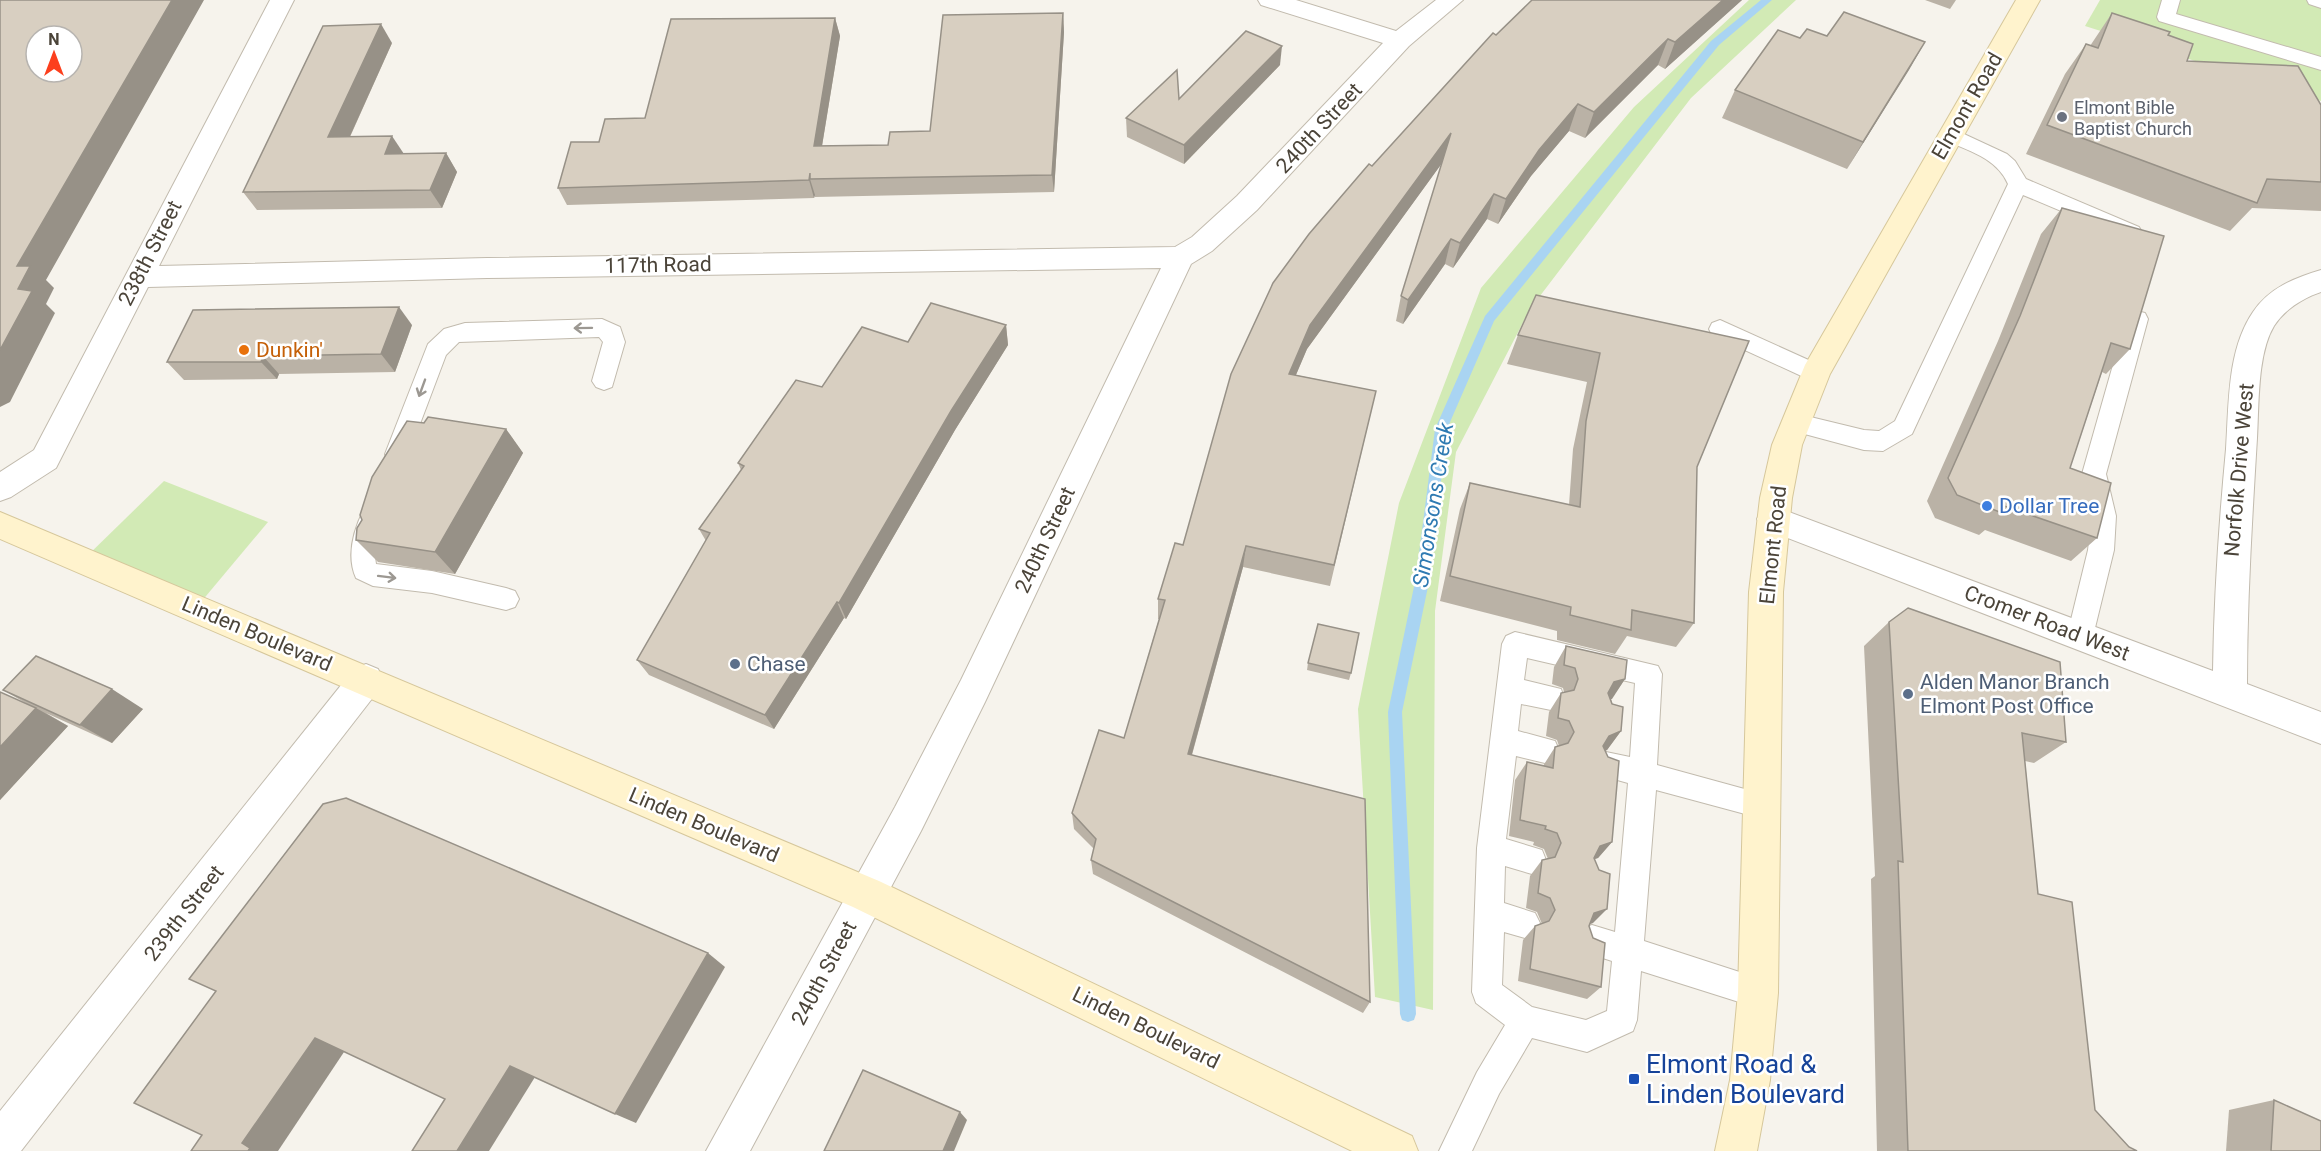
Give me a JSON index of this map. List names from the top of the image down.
{
  "streets": {
    "main road": ["Elmont Road", "Linden Boulevard"],
    "street": [
      "240th Street",
      "238th Street",
      "117th Road",
      "Norfolk Drive West",
      "Cromer Road West",
      "239th Street"
    ]
  },
  "crossings": [
    ["Elmont Road", "Cromer Road West"],
    ["240th Street", "117th Road"],
    ["240th Street", "Linden Boulevard"],
    ["238th Street", "117th Road"],
    ["Norfolk Drive West", "Cromer Road West"],
    ["Linden Boulevard", "239th Street"]
  ],
  "water": ["Simonsons Creek"],
  "places": {
    "other": [
      "Elmont Bible Baptist Church",
      "Dunkin'",
      "Dollar Tree",
      "Chase",
      "Alden Manor Branch Elmont Post Office"
    ],
    "transit": ["Elmont Road & Linden Boulevard"]
  },
  "north": "top"
}
